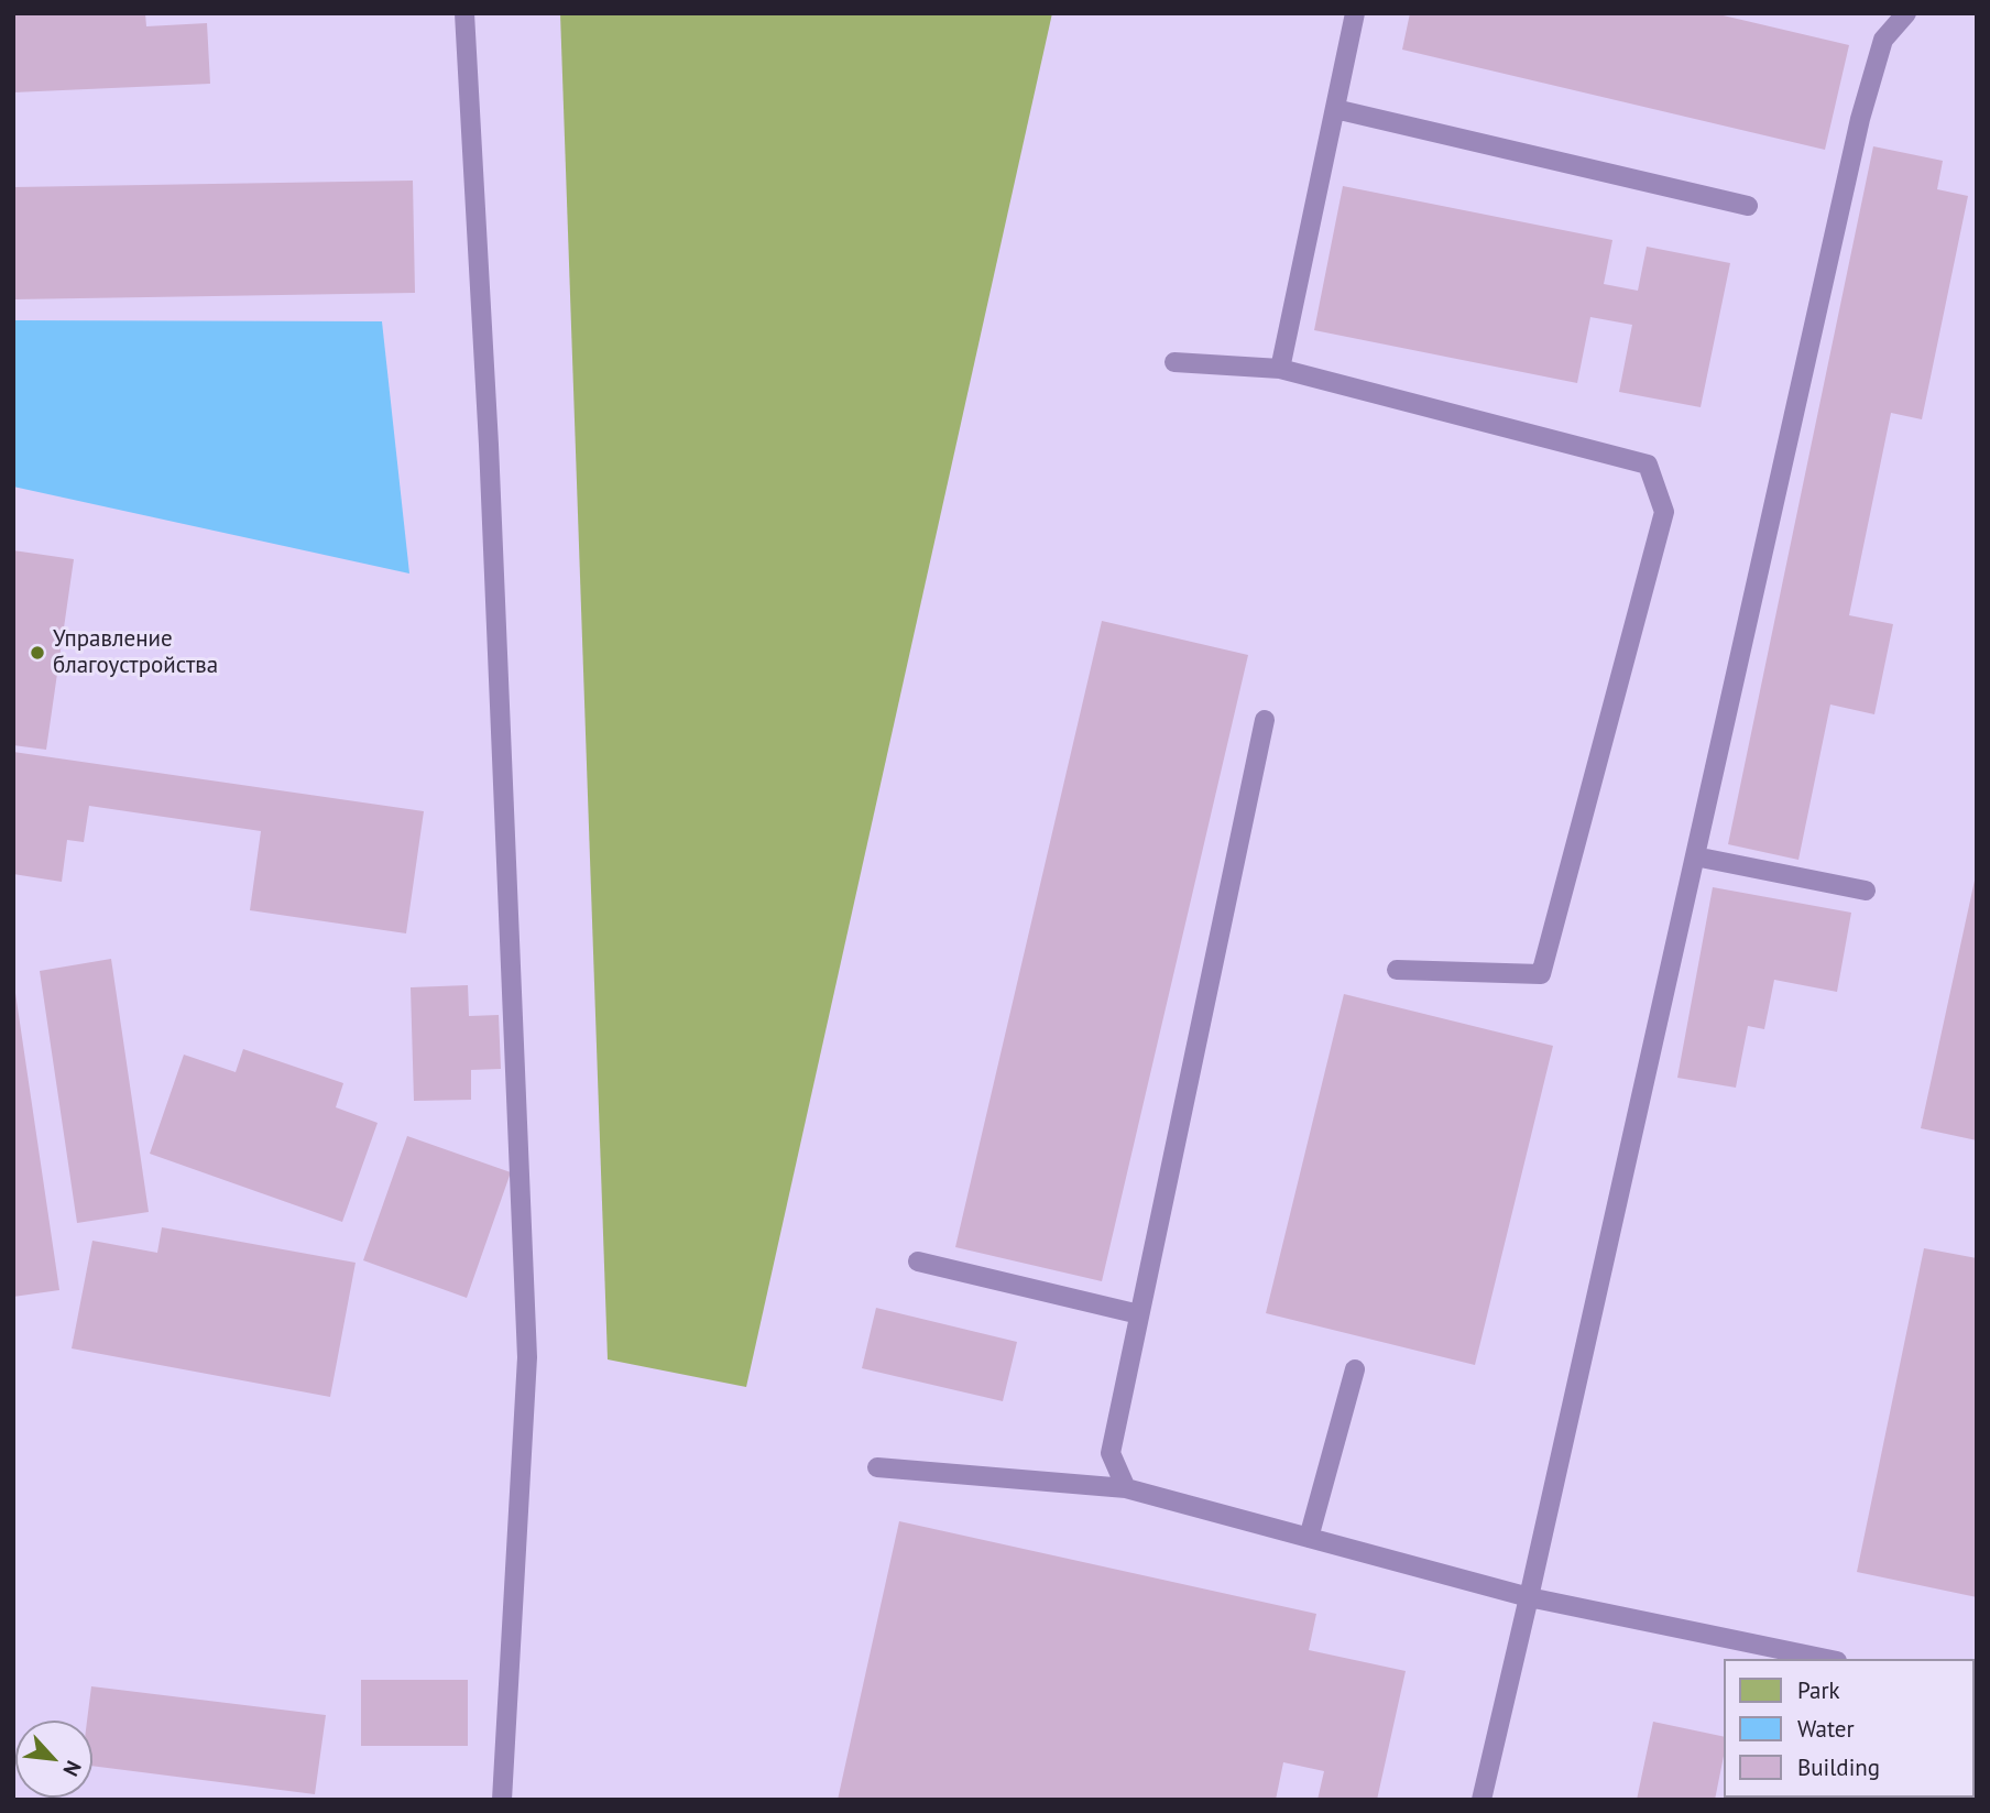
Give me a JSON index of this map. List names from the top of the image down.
{
  "places": ["Управление благоустройства"],
  "legend": ["Park", "Water", "Building"],
  "north": "bottom right"
}
